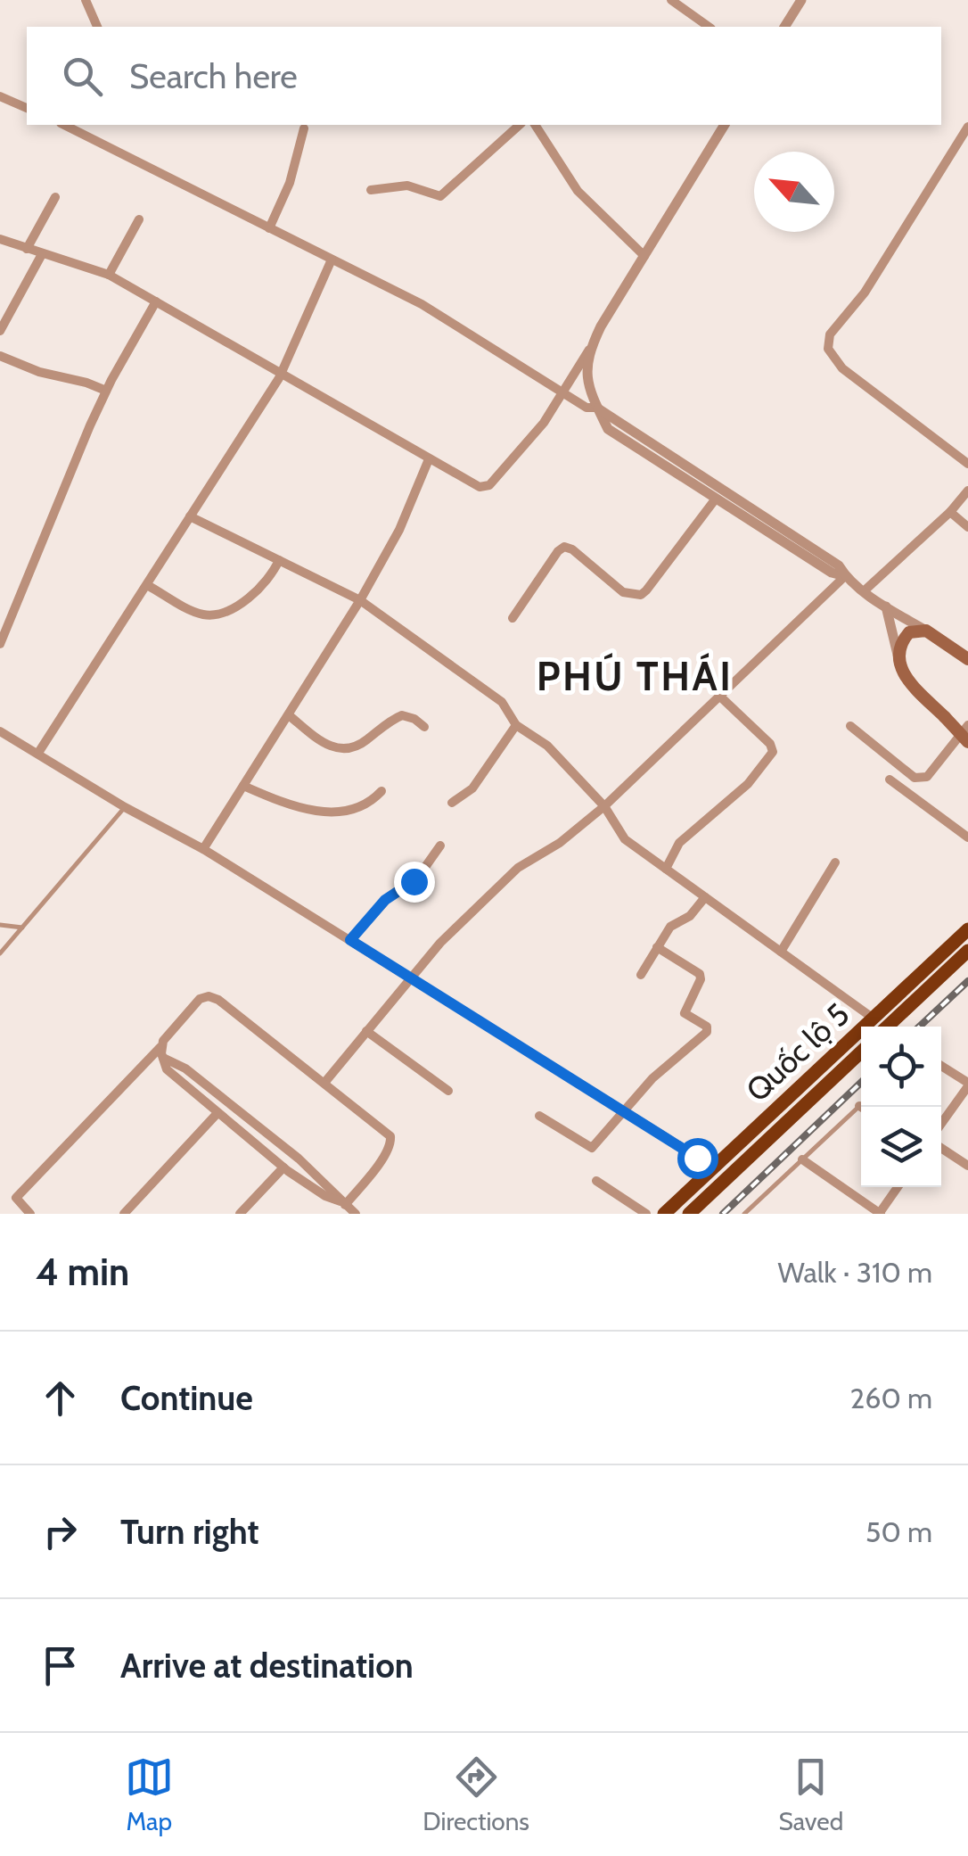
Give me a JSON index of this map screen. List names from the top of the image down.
{
  "streets": {
    "highway": ["Quốc lộ 5"]
  },
  "districts": ["PHÚ THÁI"],
  "north": "top left",
  "page": {
    "search": "Search here",
    "heading": ["4 min", "Walk · 310 m"],
    "list": [
      ["Continue", "260 m"],
      ["Turn right", "50 m"],
      "Arrive at destination"
    ],
    "nav": ["Map", "Directions", "Saved"]
  }
}
